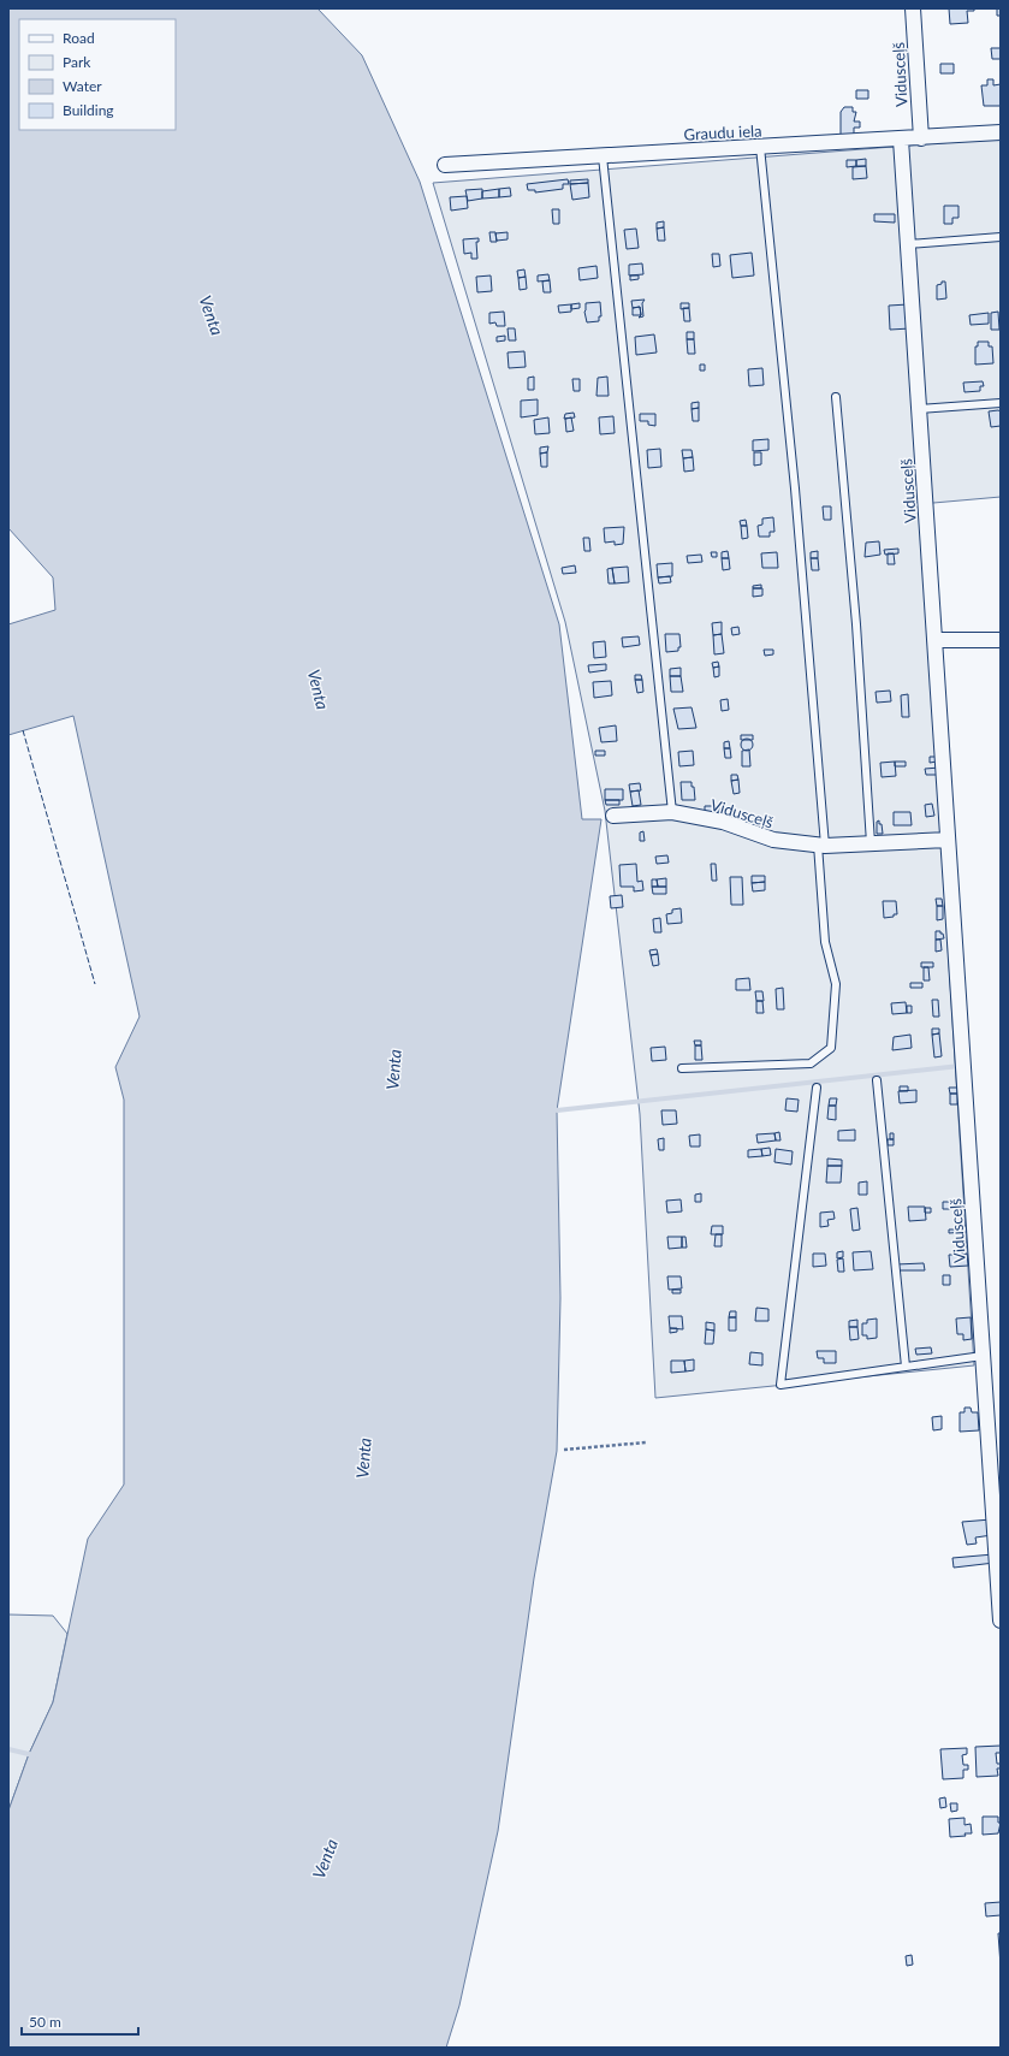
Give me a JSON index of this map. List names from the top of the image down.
{
  "streets": {
    "street": ["Vidusceļš", "Graudu iela"]
  },
  "crossings": [
    ["Vidusceļš", "Graudu iela"]
  ],
  "water": ["Venta"],
  "legend": [
    "Road",
    "Park",
    "Water",
    "Building"
  ],
  "scale_bar": "50 m"
}
